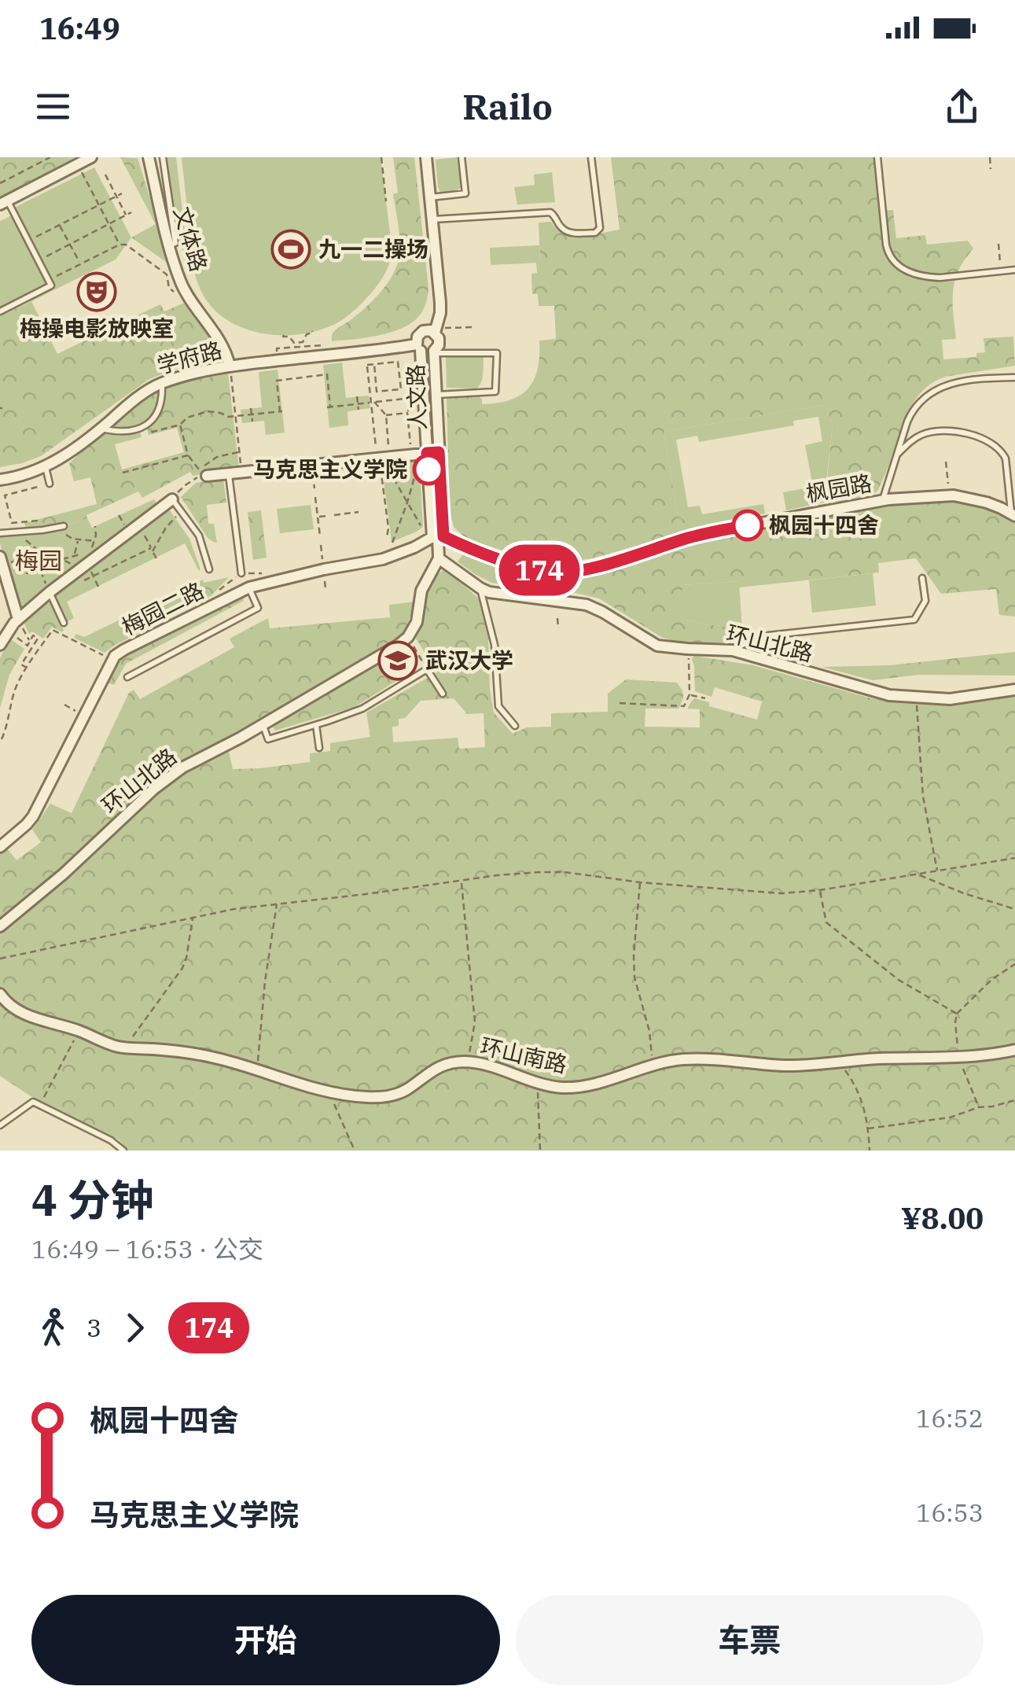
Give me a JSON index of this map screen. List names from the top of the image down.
{
  "streets": {
    "street": [
      "文体路",
      "学府路",
      "人文路",
      "枫园路",
      "梅园二路",
      "环山北路",
      "环山南路"
    ]
  },
  "crossings": [
    ["文体路", "学府路"],
    ["学府路", "人文路"],
    ["人文路", "枫园路"],
    ["人文路", "梅园二路"],
    ["枫园路", "梅园二路"]
  ],
  "districts": ["梅园"],
  "places": {
    "sports": ["九一二操场"],
    "theatre": ["梅操电影放映室"],
    "other": ["马克思主义学院", "枫园十四舍"],
    "school or university": ["武汉大学"]
  },
  "lines": ["bus line 174"],
  "page": {
    "status": "16:49",
    "header": "Railo",
    "on_map": "174",
    "heading": ["4 分钟", "16:49 – 16:53 · 公交", "¥8.00"],
    "legs": ["3", "174"],
    "list": [
      {
        "name": "枫园十四舍",
        "value": "16:52"
      },
      {
        "name": "马克思主义学院",
        "value": "16:53"
      }
    ],
    "buttons": ["开始", "车票"]
  }
}
